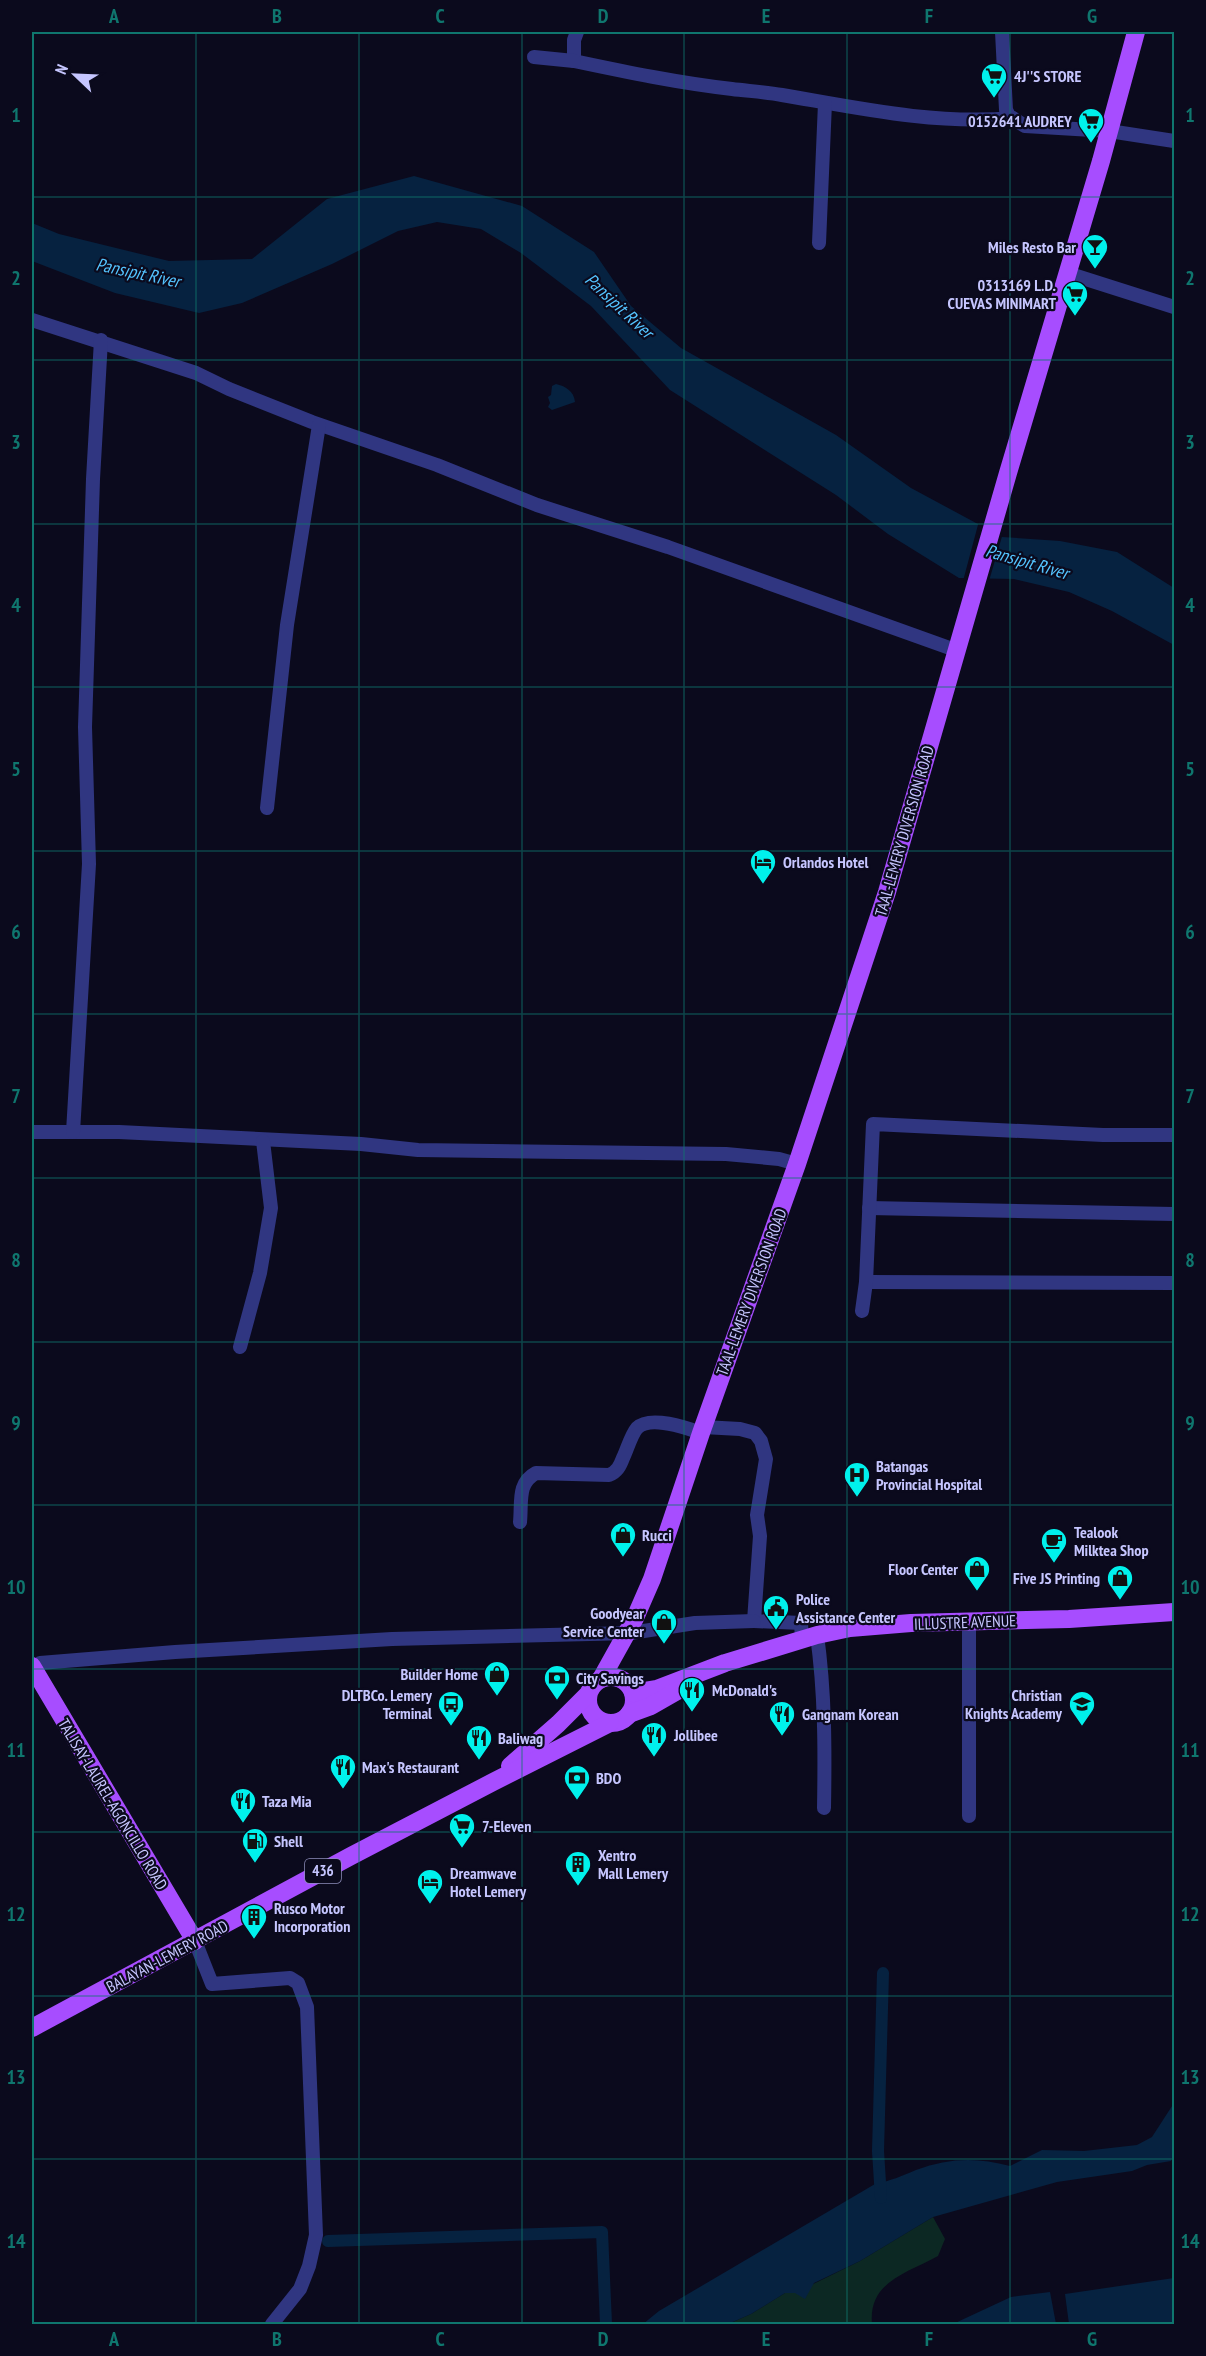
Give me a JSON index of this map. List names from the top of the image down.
{
  "streets": {
    "main road": [
      "TAAL-LEMERY DIVERSION ROAD",
      "ILLUSTRE AVENUE",
      "TALISAY-LAUREL-AGONCILLO ROAD",
      "436",
      "BALAYAN-LEMERY ROAD"
    ]
  },
  "crossings": [
    ["TAAL-LEMERY DIVERSION ROAD", "ILLUSTRE AVENUE"],
    ["TAAL-LEMERY DIVERSION ROAD", "436"],
    ["TAAL-LEMERY DIVERSION ROAD", "BALAYAN-LEMERY ROAD"],
    ["ILLUSTRE AVENUE", "436"],
    ["ILLUSTRE AVENUE", "BALAYAN-LEMERY ROAD"],
    ["TALISAY-LAUREL-AGONCILLO ROAD", "BALAYAN-LEMERY ROAD"],
    ["436", "BALAYAN-LEMERY ROAD"]
  ],
  "water": ["Pansipit River"],
  "places": {
    "supermarket": [
      "4J''S STORE",
      "0152641 AUDREY",
      "0313169 L.D. CUEVAS MINIMART",
      "7-Eleven"
    ],
    "bar": ["Miles Resto Bar"],
    "hotel": ["Orlandos Hotel", "Dreamwave Hotel Lemery"],
    "hospital": ["Batangas Provincial Hospital"],
    "shop": [
      "Rucci",
      "Floor Center",
      "Five JS Printing",
      "Goodyear Service Center",
      "Builder Home"
    ],
    "cafe": ["Tealook Milktea Shop"],
    "public building": ["Police Assistance Center"],
    "bank": ["City Savings", "BDO"],
    "restaurant": [
      "McDonald's",
      "Gangnam Korean",
      "Jollibee",
      "Baliwag",
      "Max's Restaurant",
      "Taza Mia"
    ],
    "bus stop": ["DLTBCo. Lemery Terminal"],
    "school or university": ["Christian Knights Academy"],
    "fuel station": ["Shell"],
    "building": ["Xentro Mall Lemery", "Rusco Motor Incorporation"]
  },
  "north": "top left",
  "grid": {
    "columns": [
      "A",
      "B",
      "C",
      "D",
      "E",
      "F",
      "G"
    ],
    "rows": [
      "1",
      "2",
      "3",
      "4",
      "5",
      "6",
      "7",
      "8",
      "9",
      "10",
      "11",
      "12",
      "13",
      "14"
    ]
  }
}
